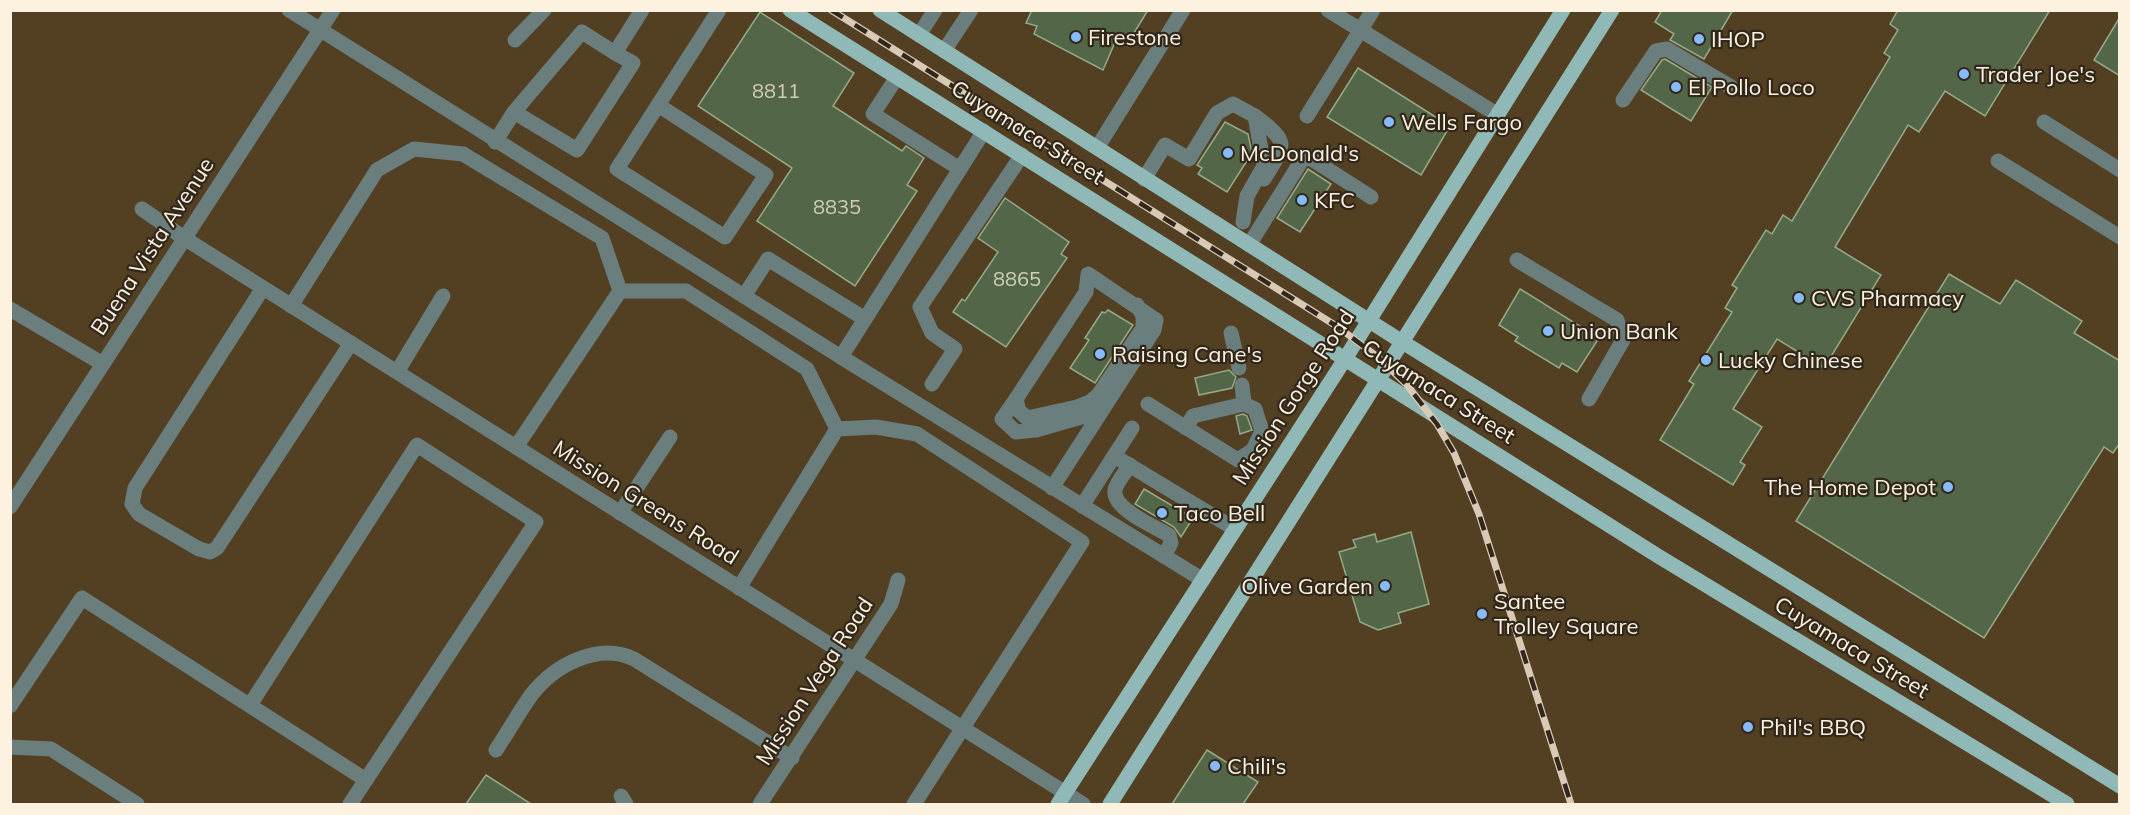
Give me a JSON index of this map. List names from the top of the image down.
{
  "streets": {
    "main road": ["Cuyamaca Street", "Mission Gorge Road"],
    "street": ["Buena Vista Avenue", "Mission Greens Road", "Mission Vega Road"]
  },
  "crossings": [
    ["Cuyamaca Street", "Mission Gorge Road"],
    ["Buena Vista Avenue", "Mission Greens Road"],
    ["Mission Gorge Road", "Mission Greens Road"],
    ["Mission Greens Road", "Mission Vega Road"]
  ],
  "places": [
    "Firestone",
    "IHOP",
    "Trader Joe's",
    "El Pollo Loco",
    "Wells Fargo",
    "McDonald's",
    "KFC",
    "CVS Pharmacy",
    "Union Bank",
    "Raising Cane's",
    "Lucky Chinese",
    "The Home Depot",
    "Taco Bell",
    "Olive Garden",
    "Santee Trolley Square",
    "Phil's BBQ",
    "Chili's"
  ],
  "house_numbers": ["8811", "8835", "8865"]
}
